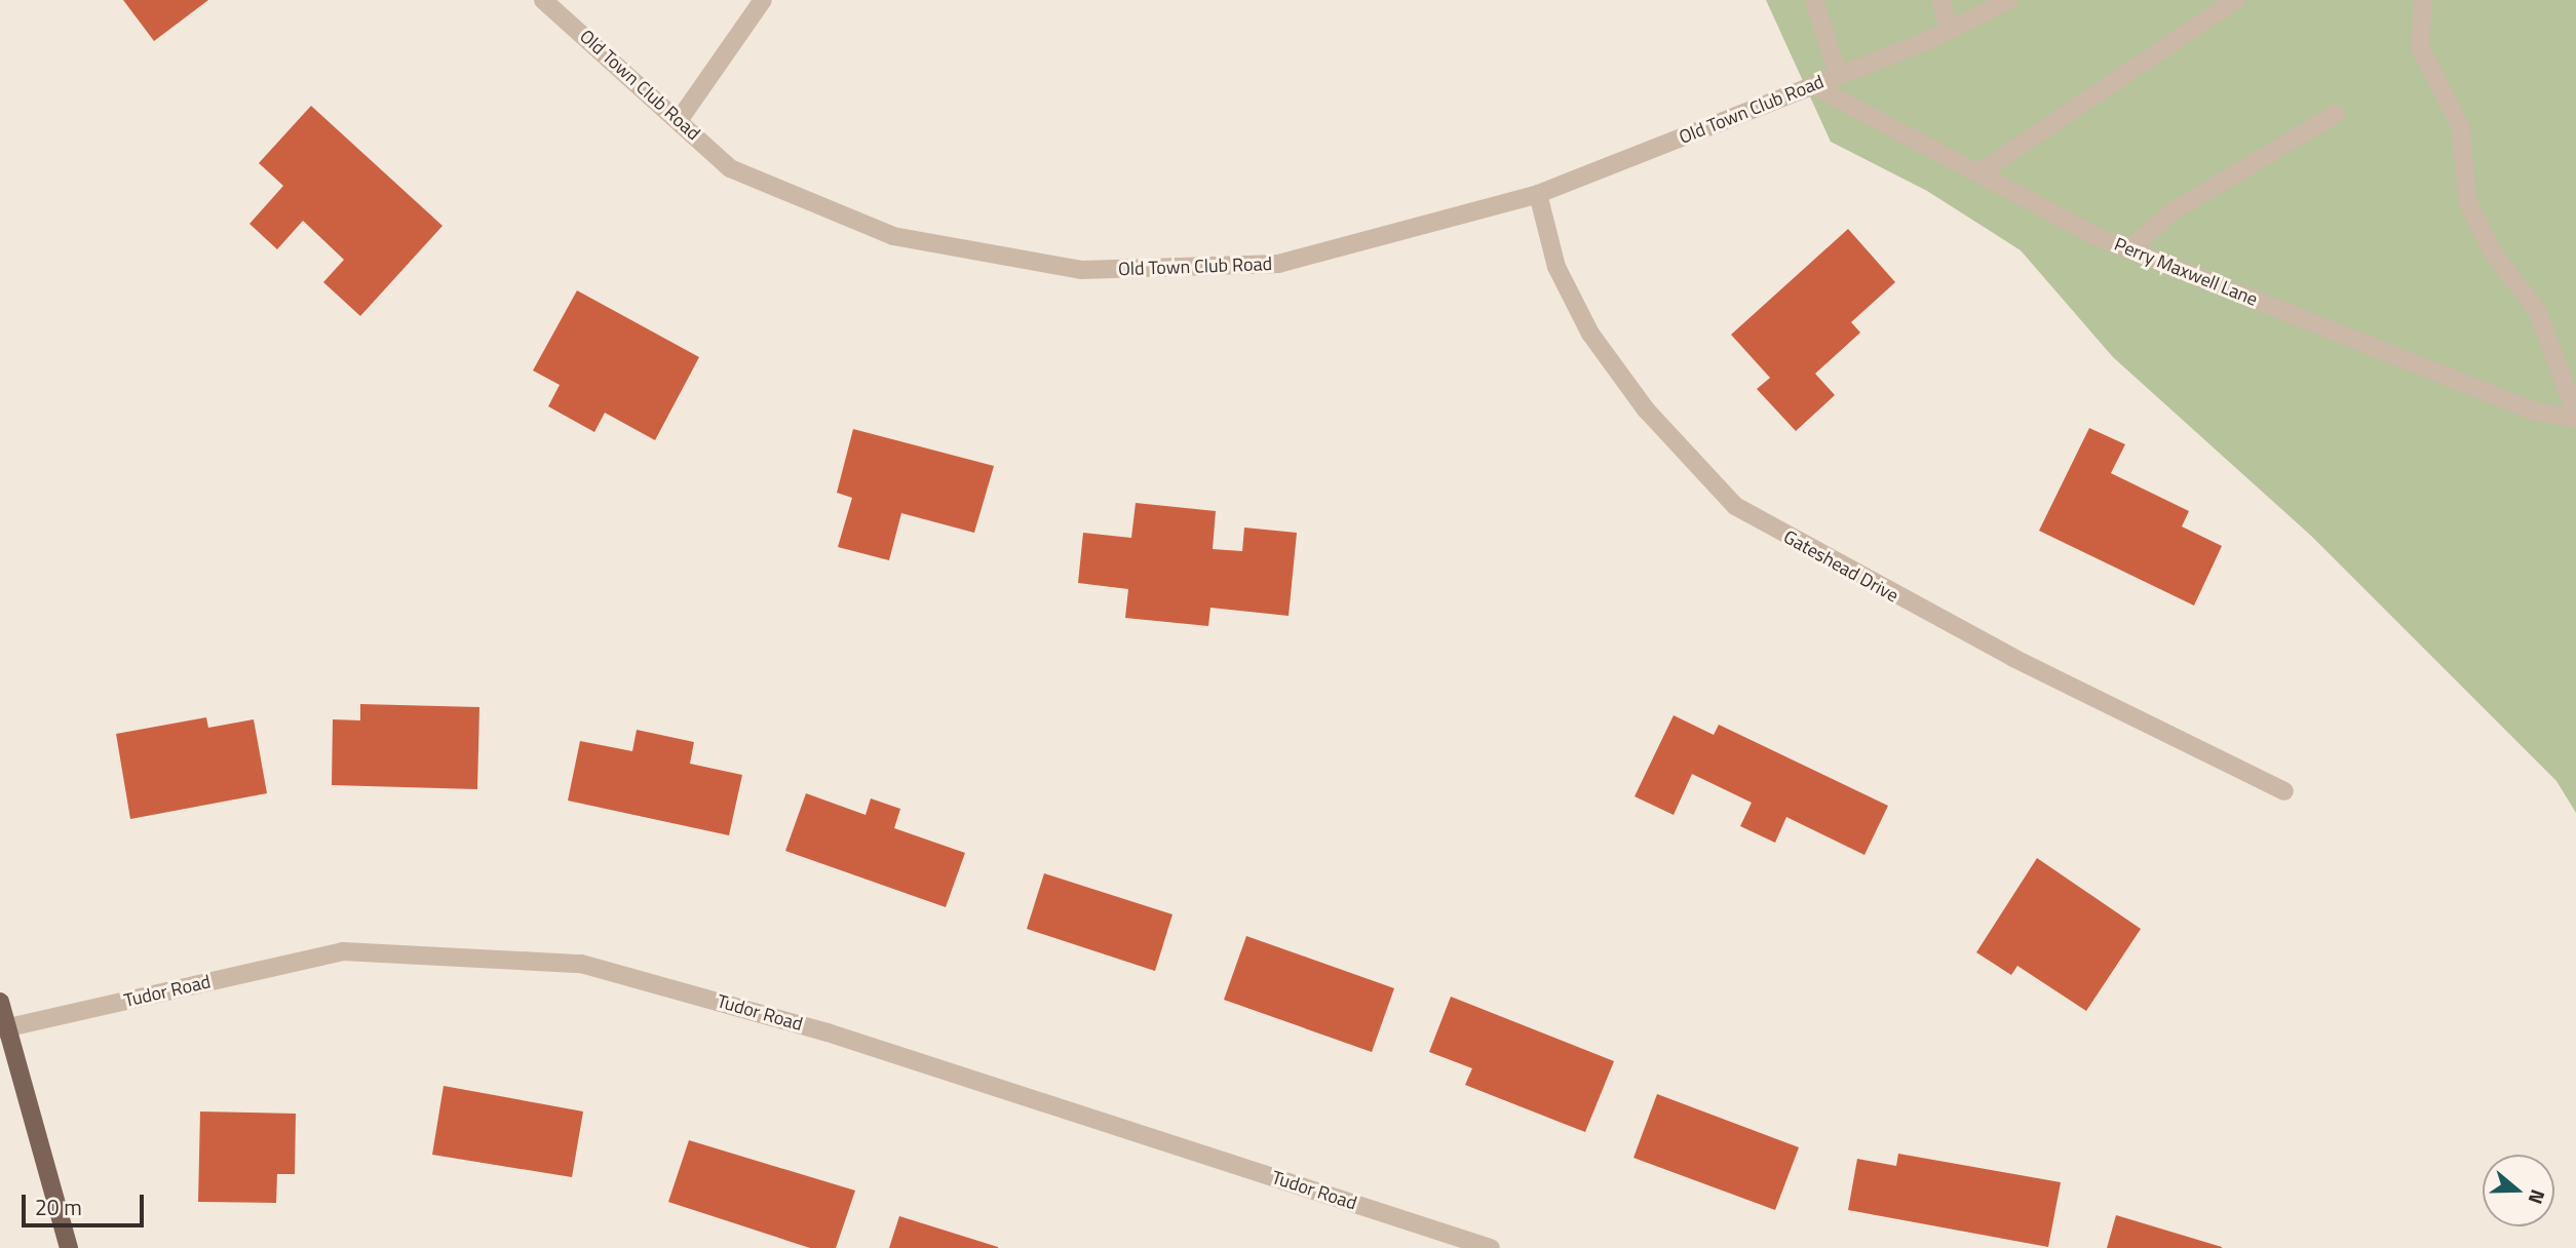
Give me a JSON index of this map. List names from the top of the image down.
{
  "streets": {
    "street": [
      "Old Town Club Road",
      "Perry Maxwell Lane",
      "Gateshead Drive",
      "Tudor Road"
    ]
  },
  "crossings": [
    ["Old Town Club Road", "Perry Maxwell Lane"],
    ["Old Town Club Road", "Gateshead Drive"]
  ],
  "scale_bar": "20 m",
  "north": "right"
}
